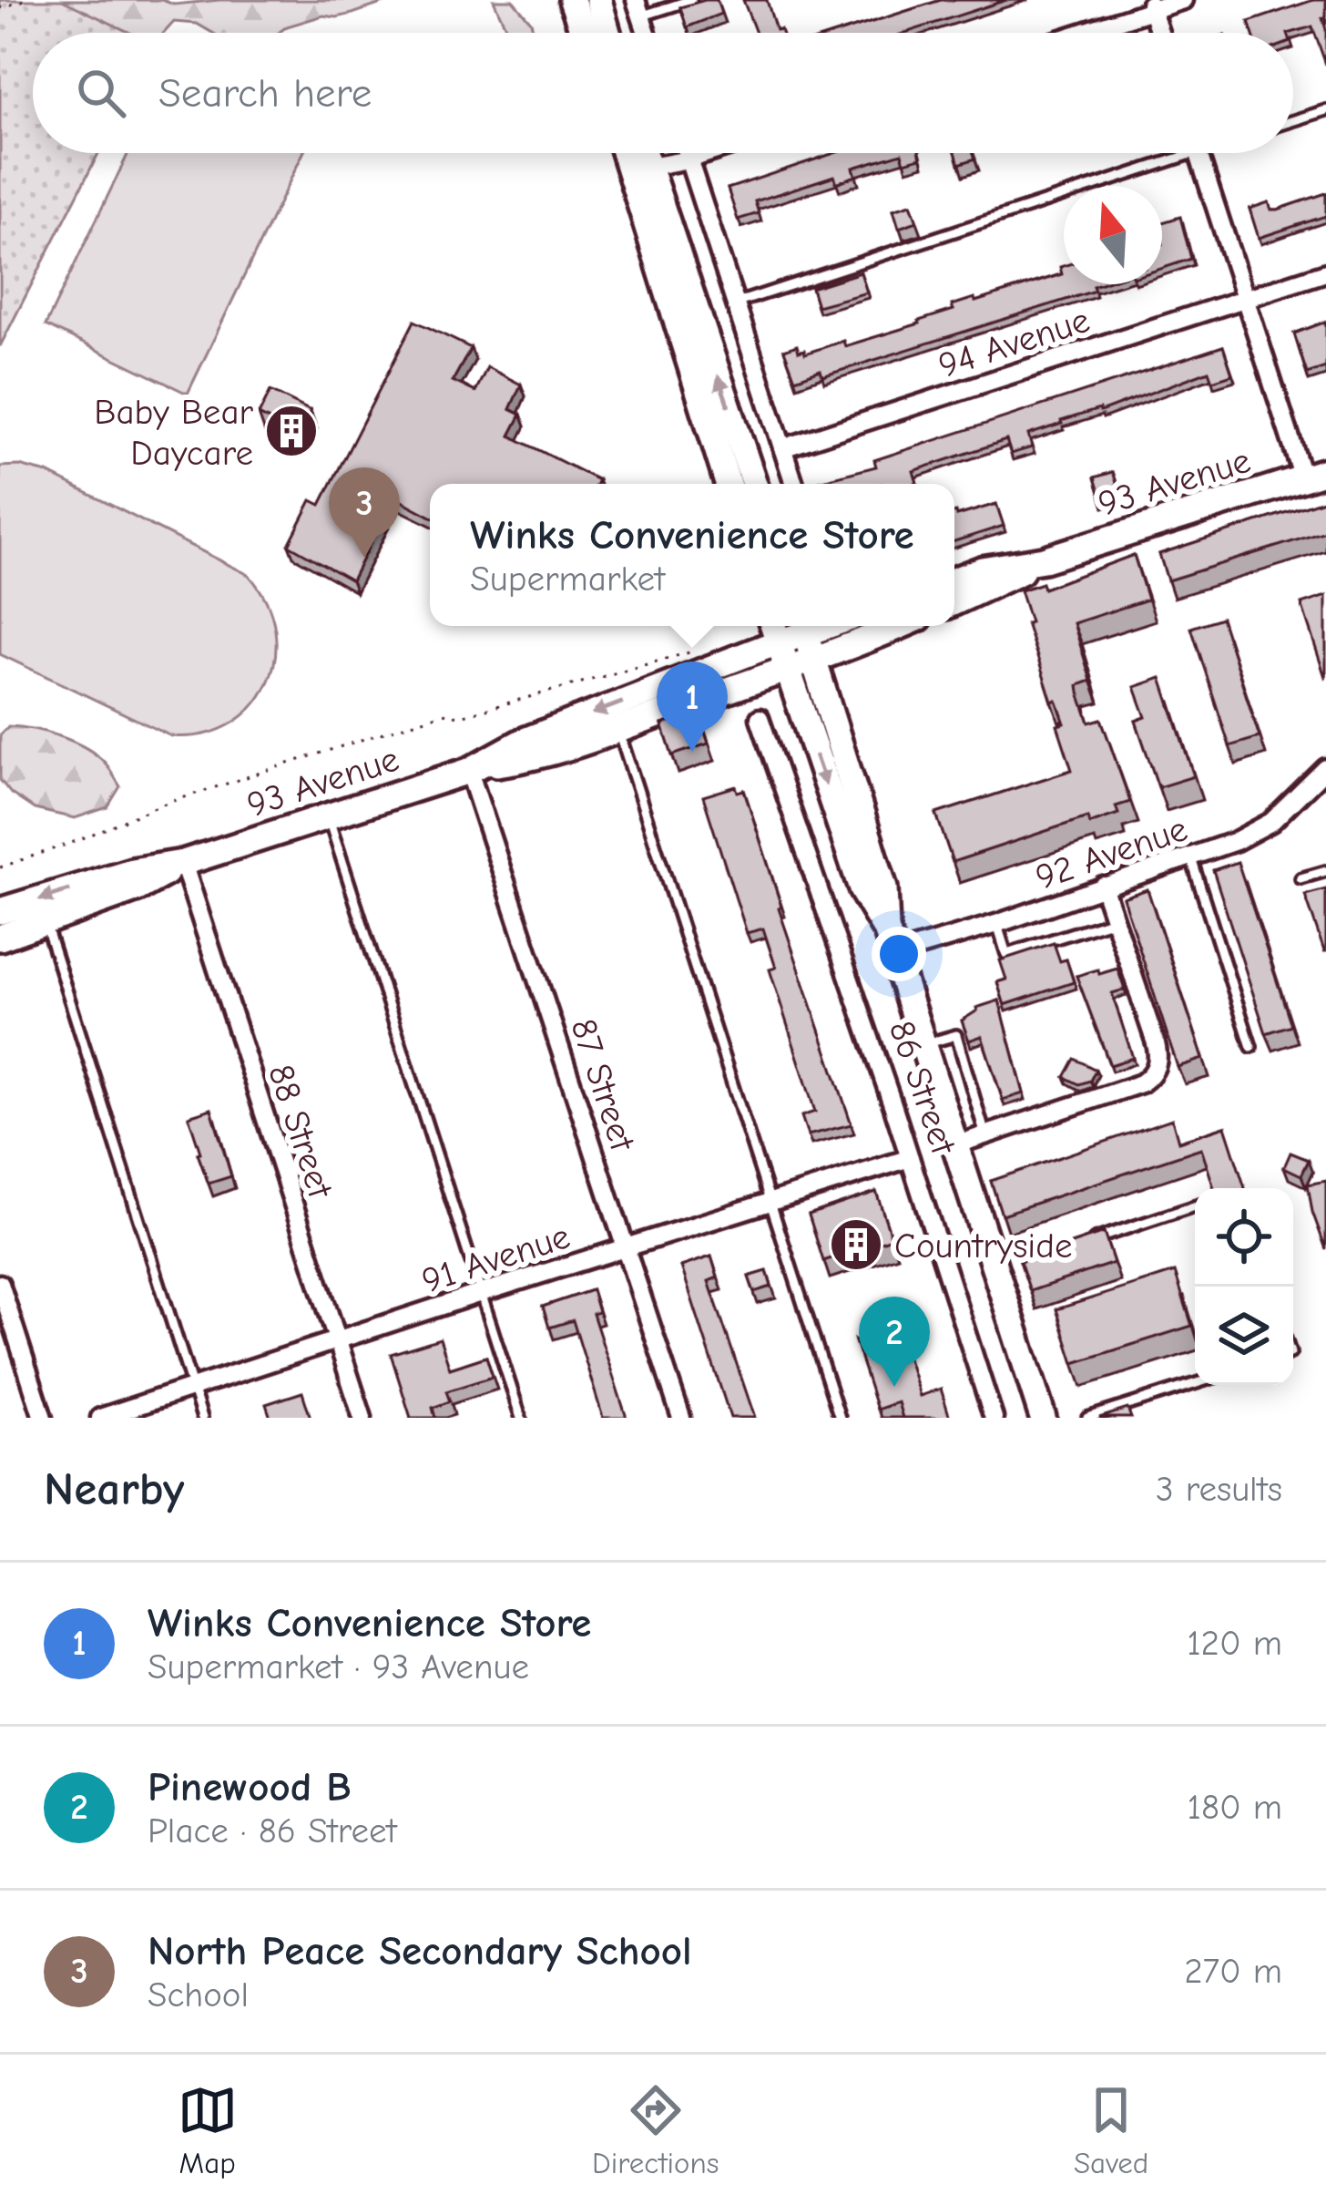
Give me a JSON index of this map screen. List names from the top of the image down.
{
  "streets": {
    "main road": ["93 Avenue", "86 Street"],
    "street": [
      "94 Avenue",
      "92 Avenue",
      "87 Street",
      "88 Street",
      "91 Avenue"
    ]
  },
  "crossings": [
    ["93 Avenue", "87 Street"],
    ["93 Avenue", "86 Street"],
    ["93 Avenue", "88 Street"],
    ["92 Avenue", "86 Street"],
    ["87 Street", "91 Avenue"],
    ["86 Street", "91 Avenue"],
    ["88 Street", "91 Avenue"]
  ],
  "places": {
    "building": ["Baby Bear Daycare", "Countryside"]
  },
  "north": "top",
  "page": {
    "search": "Search here",
    "pins": ["3", "1", "2"],
    "popup": ["Winks Convenience Store", "Supermarket"],
    "heading": ["Nearby", "3 results"],
    "list": [
      {
        "mark": "1",
        "name": "Winks Convenience Store",
        "note": "Supermarket · 93 Avenue",
        "value": "120 m"
      },
      {
        "mark": "2",
        "name": "Pinewood B",
        "note": "Place · 86 Street",
        "value": "180 m"
      },
      {
        "mark": "3",
        "name": "North Peace Secondary School",
        "note": "School",
        "value": "270 m"
      }
    ],
    "nav": ["Map", "Directions", "Saved"]
  }
}
